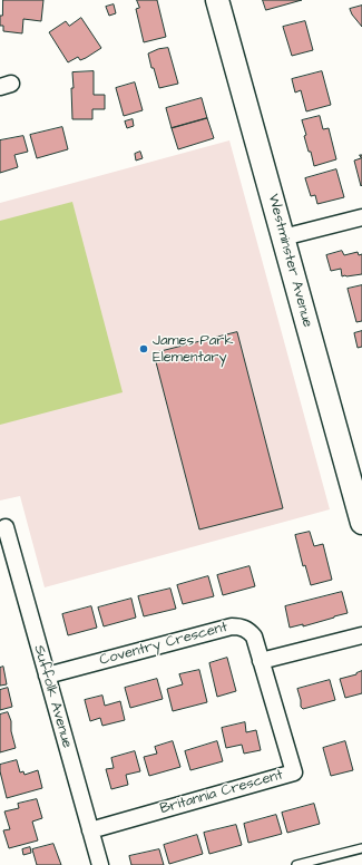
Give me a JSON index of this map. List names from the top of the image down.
{
  "streets": {
    "street": [
      "Westminster Avenue",
      "Coventry Crescent",
      "Suffolk Avenue",
      "Britannia Crescent"
    ]
  },
  "crossings": [
    ["Coventry Crescent", "Suffolk Avenue"],
    ["Coventry Crescent", "Britannia Crescent"],
    ["Suffolk Avenue", "Britannia Crescent"]
  ],
  "places": ["James Park Elementary"]
}
